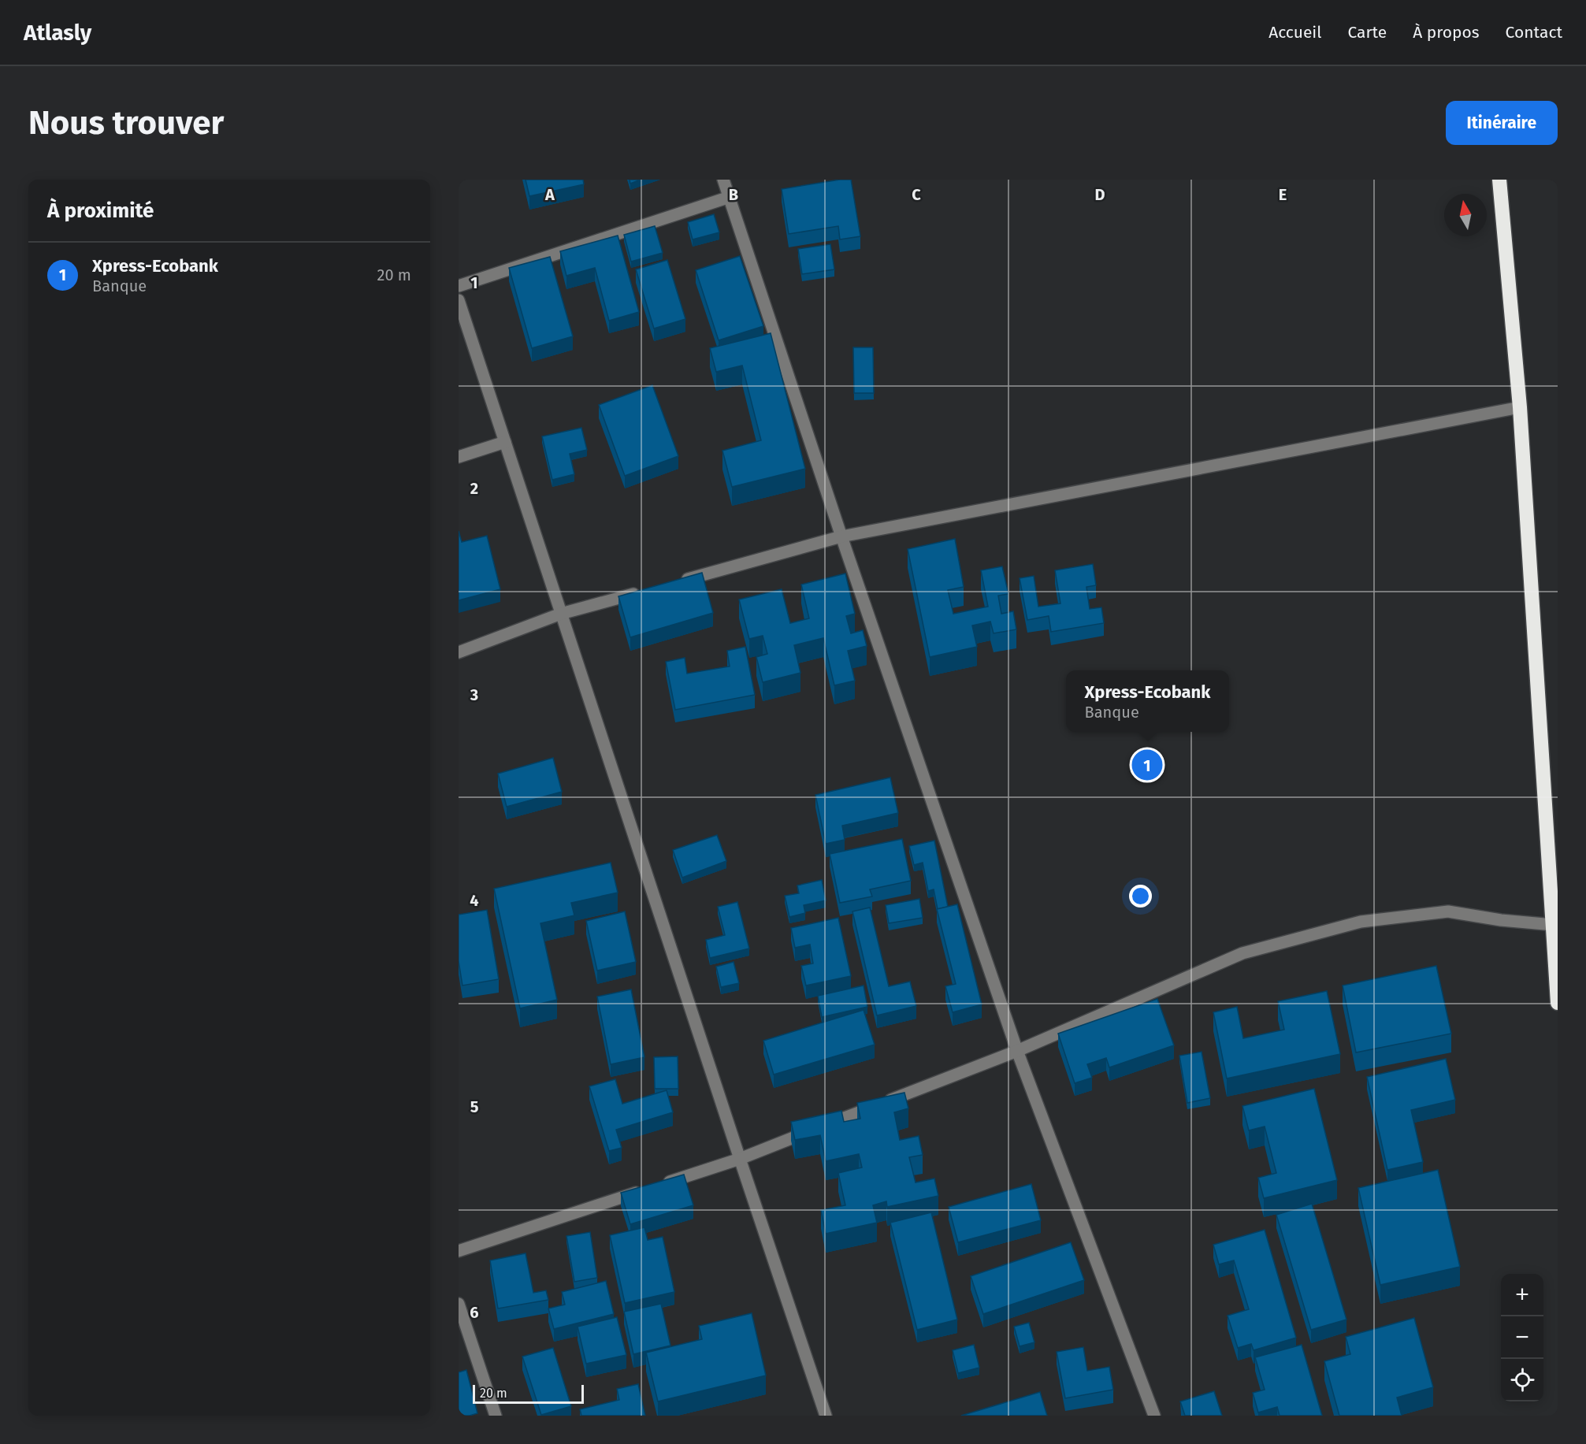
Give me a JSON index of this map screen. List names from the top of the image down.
{
  "scale_bar": "20 m",
  "north": "top",
  "page": {
    "header": "Atlasly",
    "nav": [
      "Accueil",
      "Carte",
      "À propos",
      "Contact"
    ],
    "buttons": "Itinéraire",
    "title": "Nous trouver",
    "heading": "À proximité",
    "list": [
      {
        "mark": "1",
        "name": "Xpress-Ecobank",
        "note": "Banque",
        "value": "20 m"
      }
    ],
    "popup": ["Xpress-Ecobank", "Banque"],
    "pins": "1",
    "map_buttons": ["+", "−"],
    "scale": "20 m"
  },
  "grid": {
    "columns": [
      "A",
      "B",
      "C",
      "D",
      "E"
    ],
    "rows": [
      "1",
      "2",
      "3",
      "4",
      "5",
      "6"
    ]
  }
}
